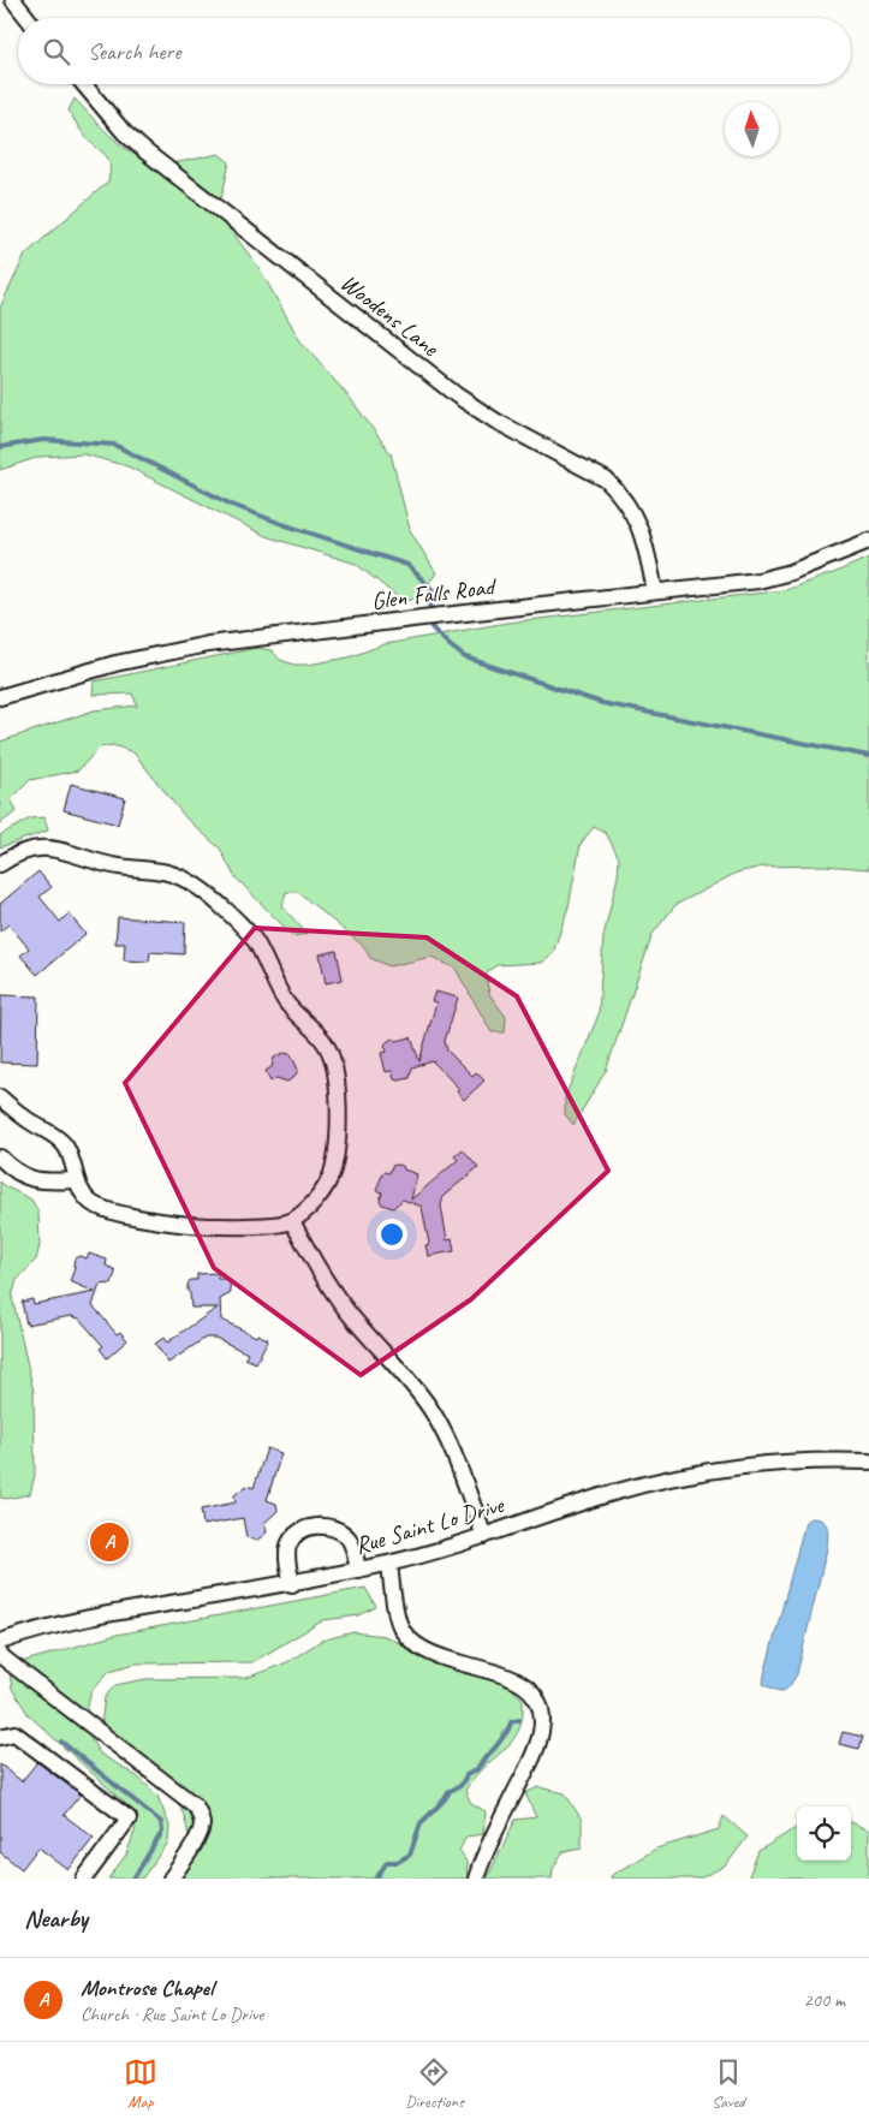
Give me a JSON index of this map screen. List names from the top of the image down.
{
  "streets": {
    "street": ["Woodens Lane", "Glen Falls Road", "Rue Saint Lo Drive"]
  },
  "crossings": [
    ["Woodens Lane", "Glen Falls Road"]
  ],
  "north": "top",
  "page": {
    "search": "Search here",
    "pins": "A",
    "heading": "Nearby",
    "list": [
      {
        "mark": "A",
        "name": "Montrose Chapel",
        "note": "Church · Rue Saint Lo Drive",
        "value": "200 m"
      }
    ],
    "nav": ["Map", "Directions", "Saved"]
  }
}
